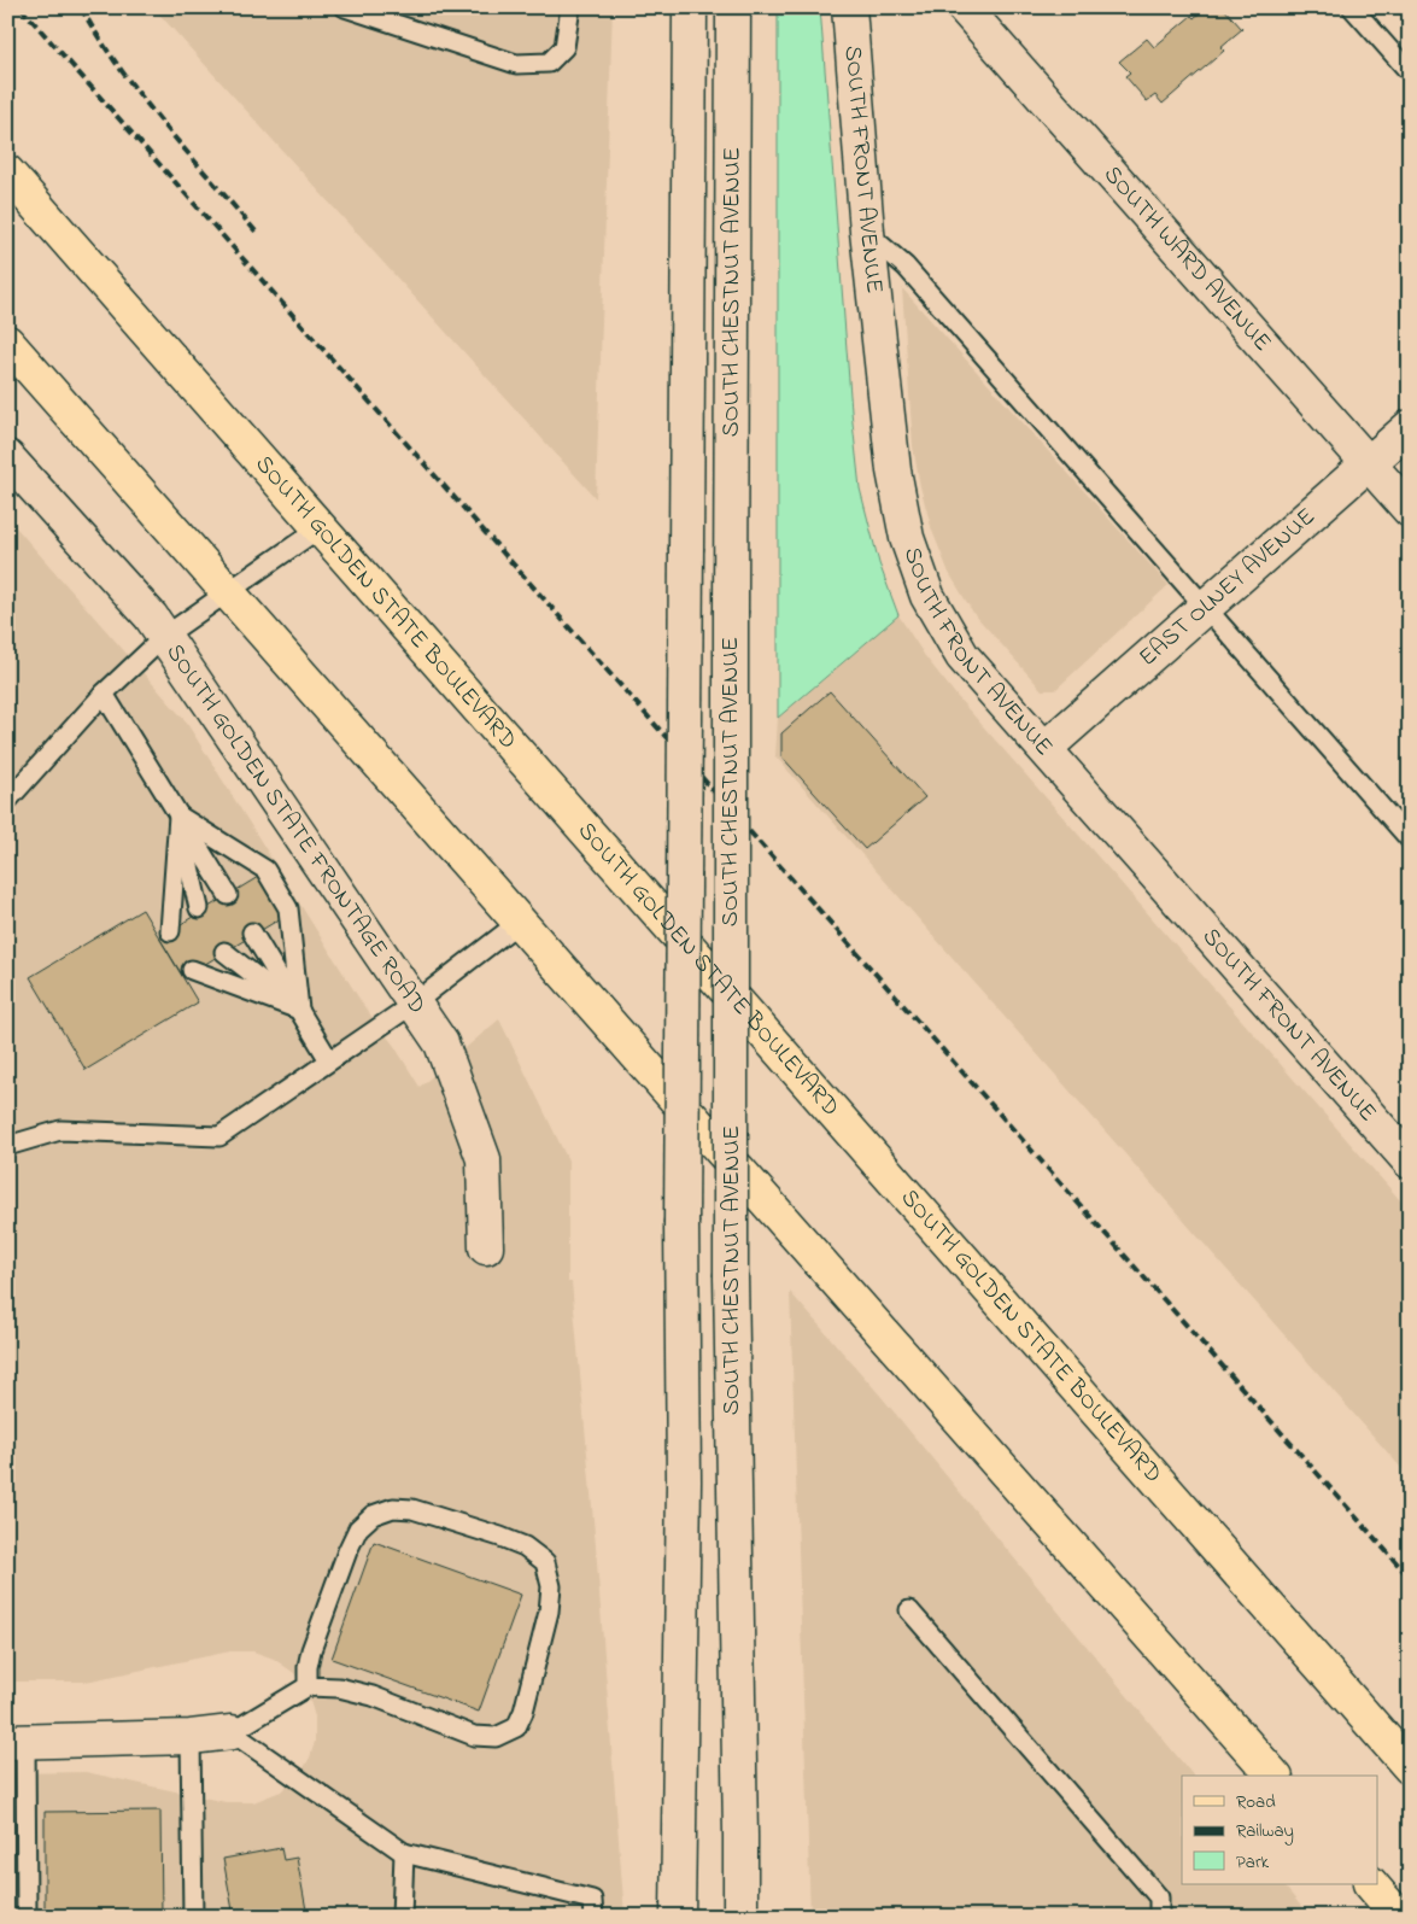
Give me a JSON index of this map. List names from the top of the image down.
{
  "streets": {
    "main road": [
      "SOUTH FRONT AVENUE",
      "SOUTH WARD AVENUE",
      "SOUTH CHESTNUT AVENUE",
      "EAST OLNEY AVENUE",
      "SOUTH GOLDEN STATE BOULEVARD",
      "SOUTH GOLDEN STATE FRONTAGE ROAD"
    ]
  },
  "crossings": [
    ["SOUTH FRONT AVENUE", "EAST OLNEY AVENUE"],
    ["SOUTH WARD AVENUE", "EAST OLNEY AVENUE"]
  ],
  "legend": ["Road", "Railway", "Park"]
}
